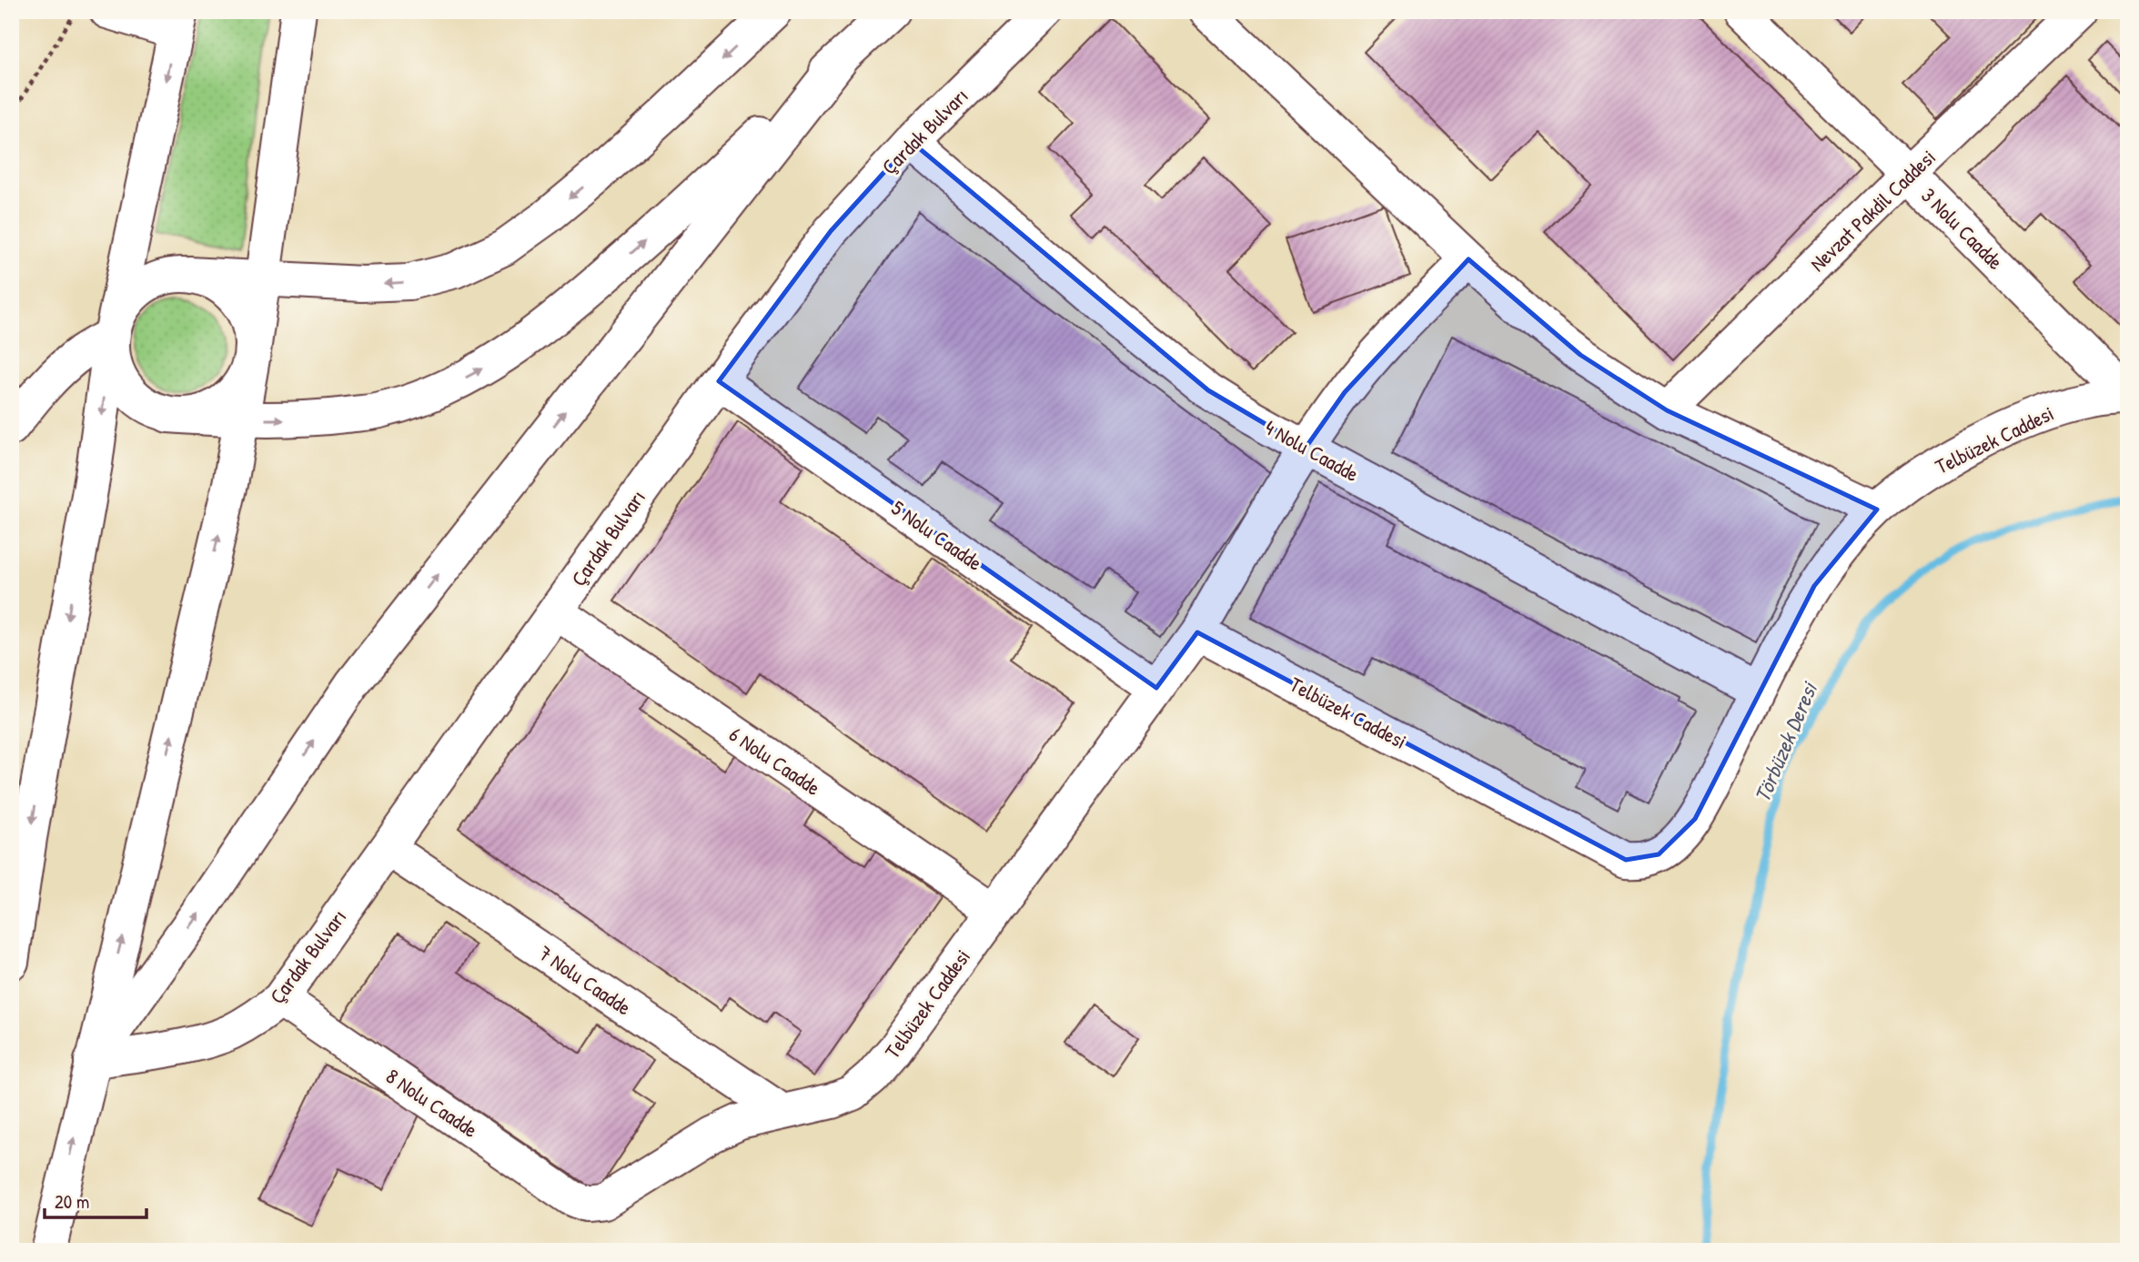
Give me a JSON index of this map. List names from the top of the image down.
{
  "streets": {
    "main road": [
      "Çardak Bulvarı",
      "Nevzat Pakdil Caddesi",
      "3 Nolu Caadde",
      "Telbüzek Caddesi",
      "4 Nolu Caadde",
      "5 Nolu Caadde",
      "6 Nolu Caadde",
      "7 Nolu Caadde",
      "8 Nolu Caadde"
    ]
  },
  "crossings": [
    ["Çardak Bulvarı", "4 Nolu Caadde"],
    ["Çardak Bulvarı", "5 Nolu Caadde"],
    ["Çardak Bulvarı", "6 Nolu Caadde"],
    ["Çardak Bulvarı", "7 Nolu Caadde"],
    ["Çardak Bulvarı", "8 Nolu Caadde"],
    ["Nevzat Pakdil Caddesi", "3 Nolu Caadde"],
    ["3 Nolu Caadde", "Telbüzek Caddesi"],
    ["Telbüzek Caddesi", "4 Nolu Caadde"],
    ["Telbüzek Caddesi", "5 Nolu Caadde"],
    ["Telbüzek Caddesi", "6 Nolu Caadde"],
    ["Telbüzek Caddesi", "7 Nolu Caadde"],
    ["Telbüzek Caddesi", "8 Nolu Caadde"]
  ],
  "water": ["Törbüzek Deresi"],
  "scale_bar": "20 m"
}
